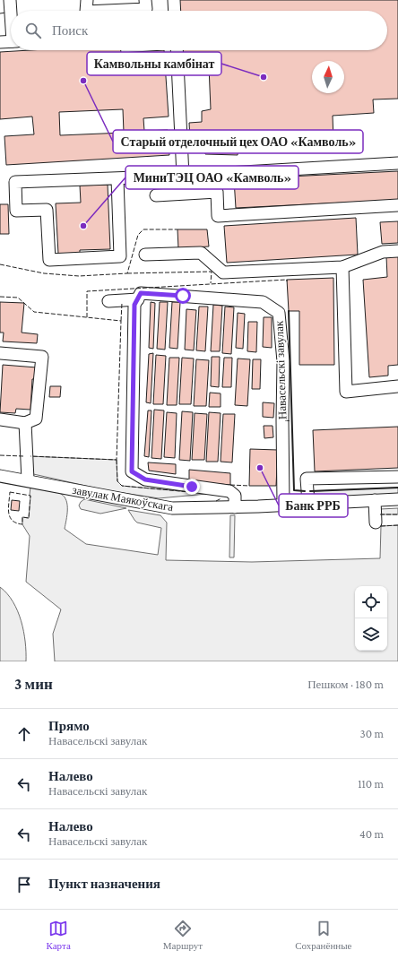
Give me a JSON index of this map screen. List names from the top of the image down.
{
  "streets": {
    "street": ["Навасельскі завулак", "завулак Маякоўскага"]
  },
  "crossings": [
    ["Навасельскі завулак", "завулак Маякоўскага"]
  ],
  "places": [
    "Камвольны камбінат",
    "Старый отделочный цех ОАО «Камволь»",
    "МиниТЭЦ ОАО «Камволь»",
    "Банк РРБ"
  ],
  "north": "top",
  "page": {
    "search": "Поиск",
    "heading": ["3 мин", "Пешком · 180 m"],
    "list": [
      ["Прямо", "Навасельскі завулак", "30 m"],
      ["Налево", "Навасельскі завулак", "110 m"],
      ["Налево", "Навасельскі завулак", "40 m"],
      "Пункт назначения"
    ],
    "nav": ["Карта", "Маршрут", "Сохранённые"]
  }
}
